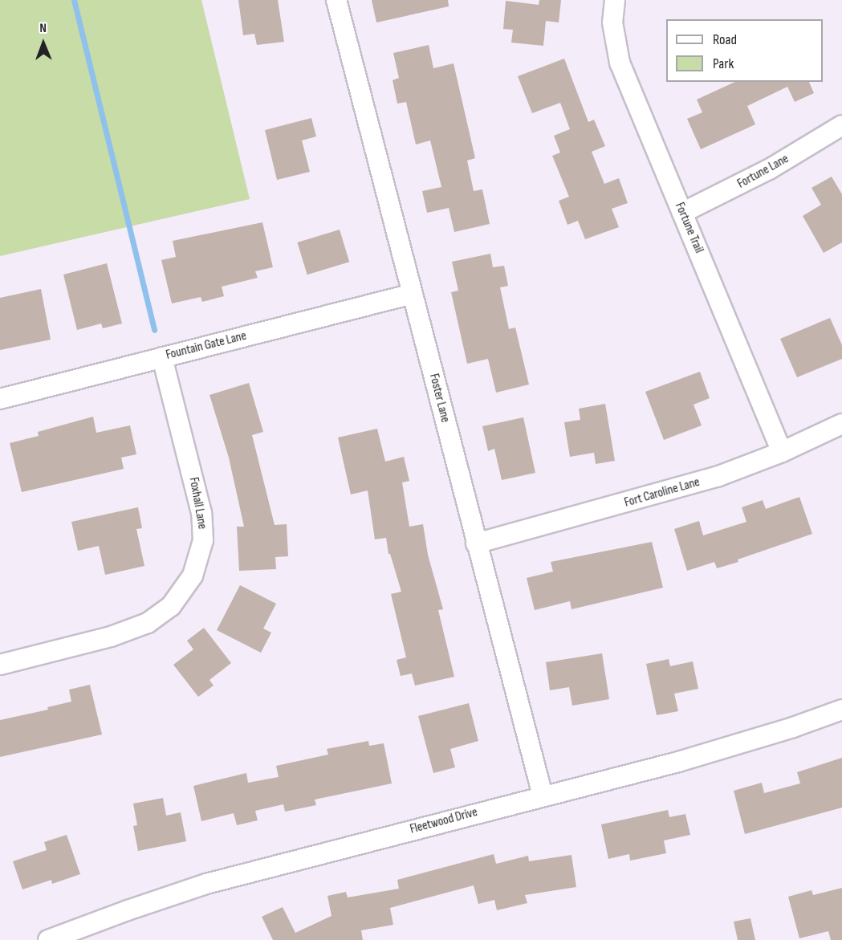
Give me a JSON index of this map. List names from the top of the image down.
{
  "streets": {
    "street": [
      "Fortune Lane",
      "Fortune Trail",
      "Fountain Gate Lane",
      "Foster Lane",
      "Fort Caroline Lane",
      "Foxhall Lane",
      "Fleetwood Drive"
    ]
  },
  "crossings": [
    ["Fortune Lane", "Fortune Trail"],
    ["Fortune Trail", "Fort Caroline Lane"],
    ["Fountain Gate Lane", "Foster Lane"],
    ["Fountain Gate Lane", "Foxhall Lane"],
    ["Foster Lane", "Fort Caroline Lane"],
    ["Foster Lane", "Fleetwood Drive"]
  ],
  "legend": ["Road", "Park"],
  "north": "top"
}
